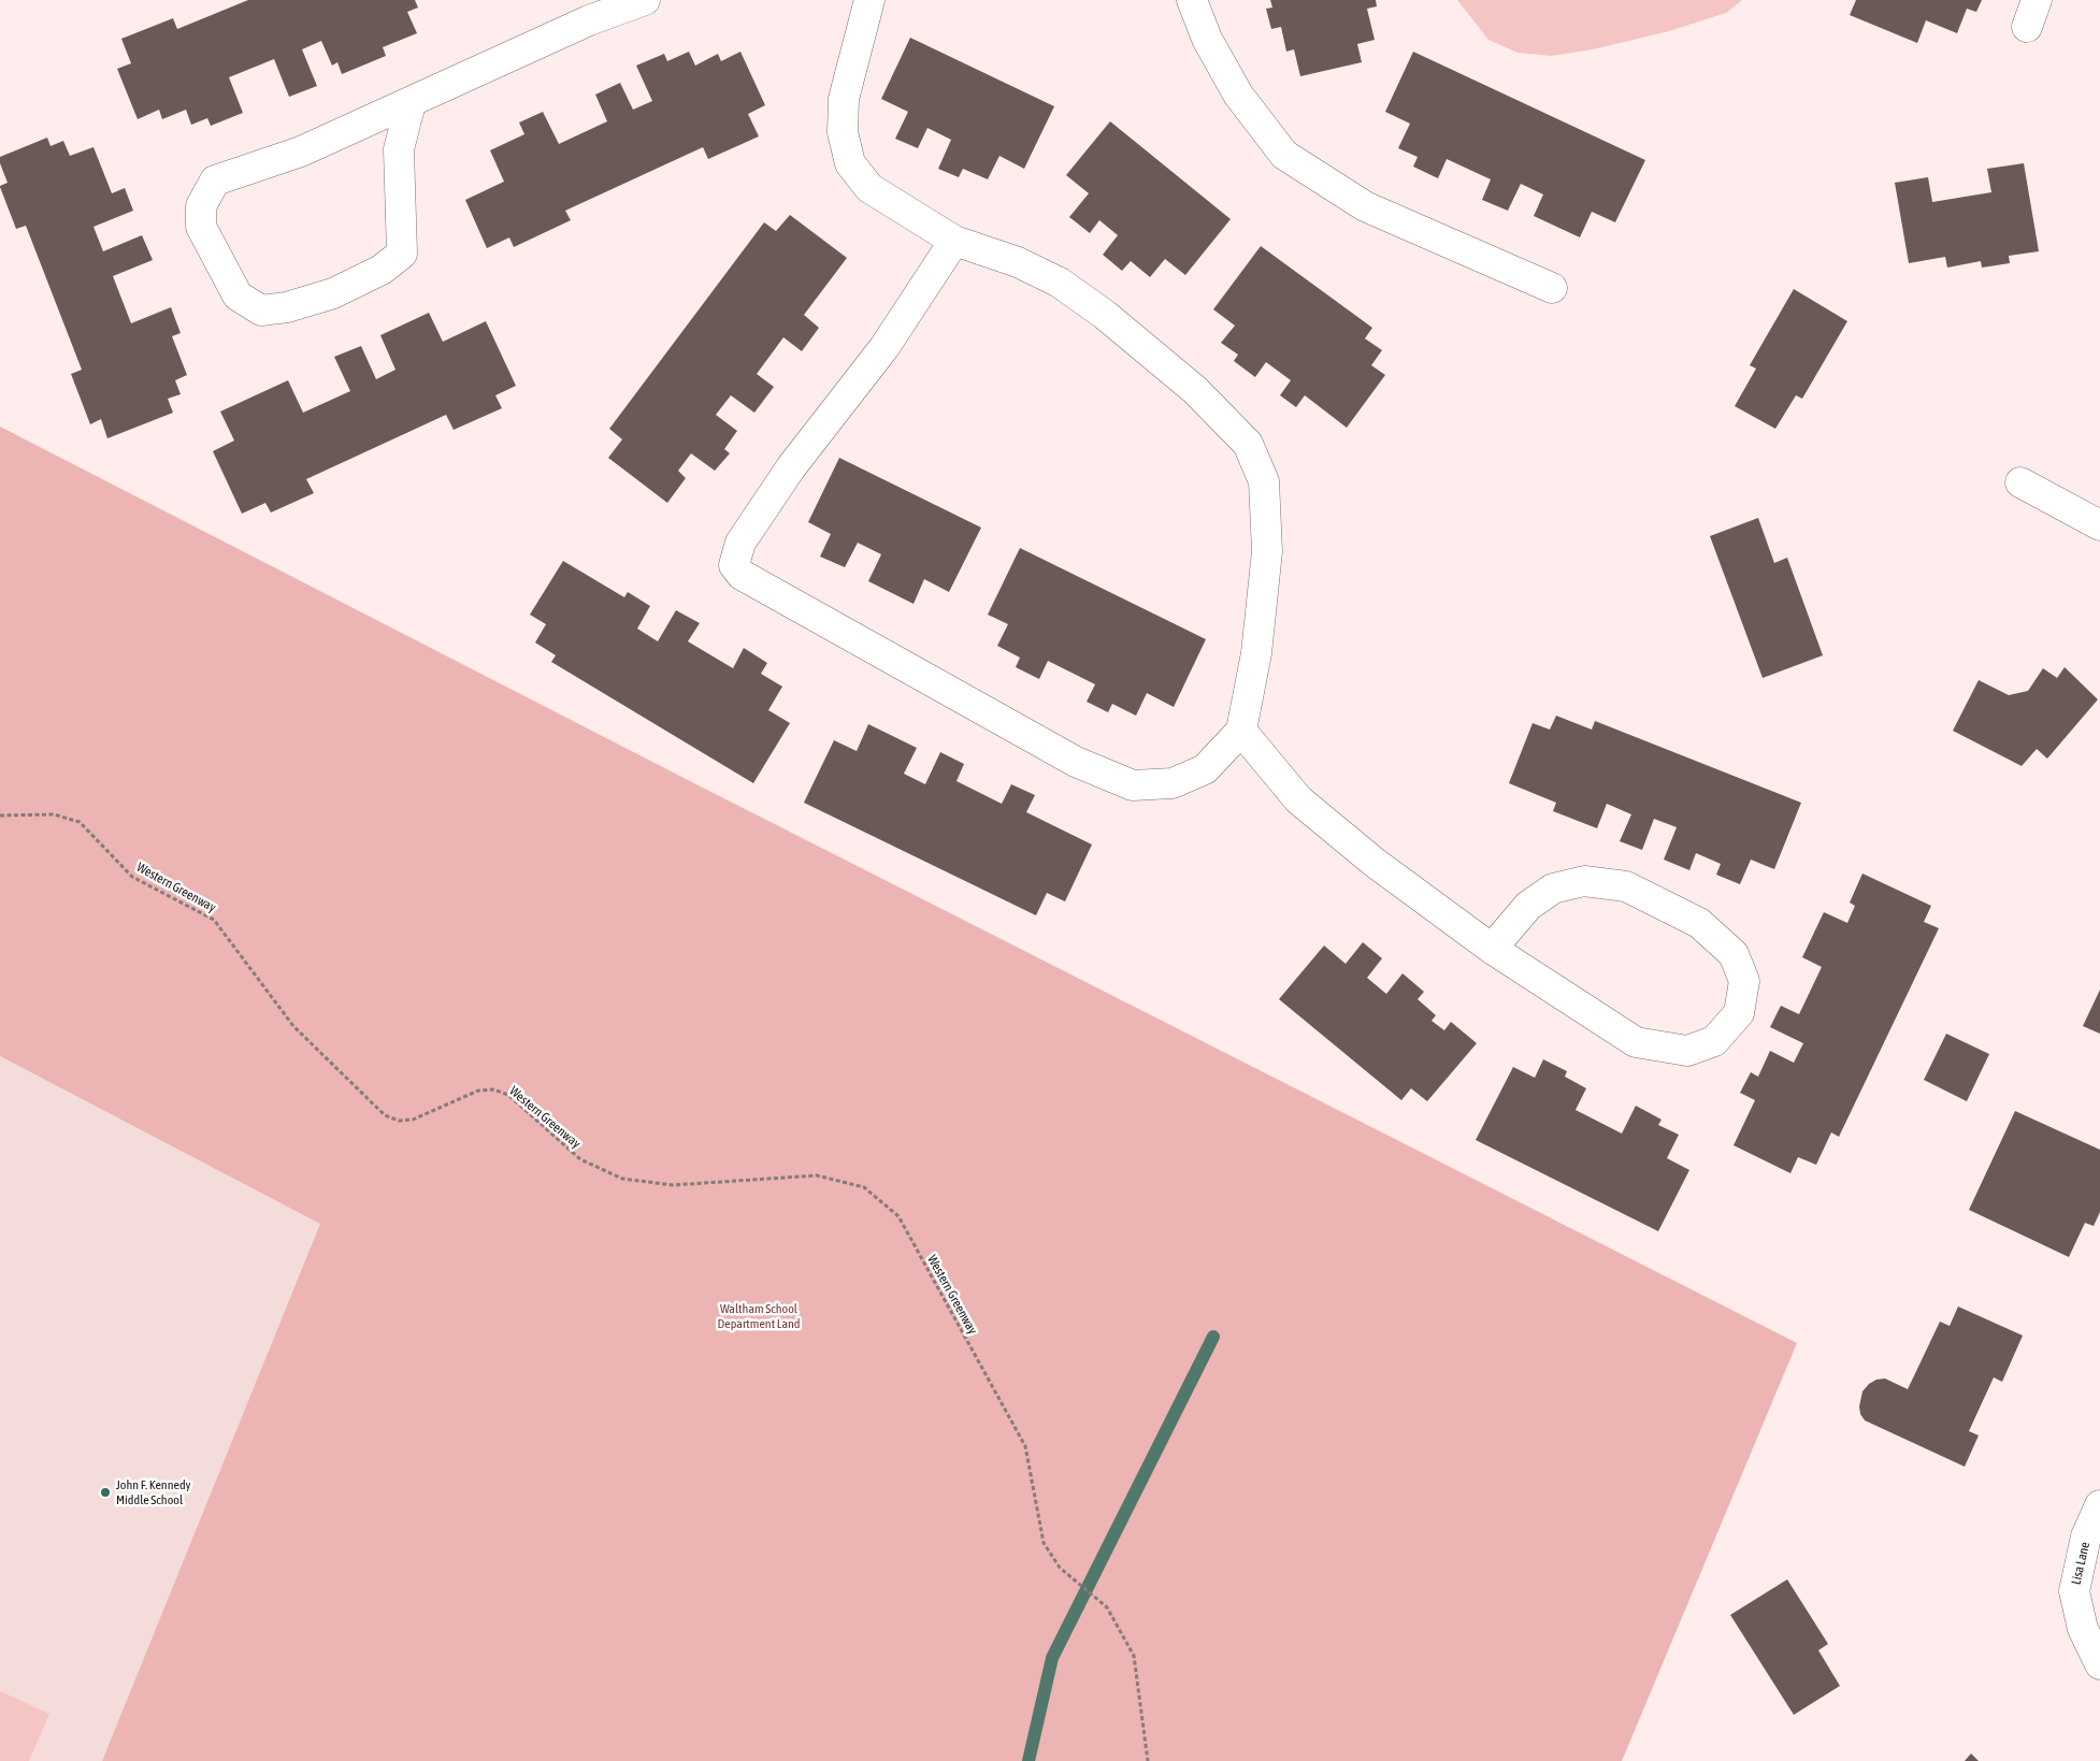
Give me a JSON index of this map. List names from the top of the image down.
{
  "streets": {
    "street": ["Lisa Lane"],
    "path": ["Western Greenway"]
  },
  "parks": ["Waltham School Department Land"],
  "places": ["John F. Kennedy Middle School"]
}
